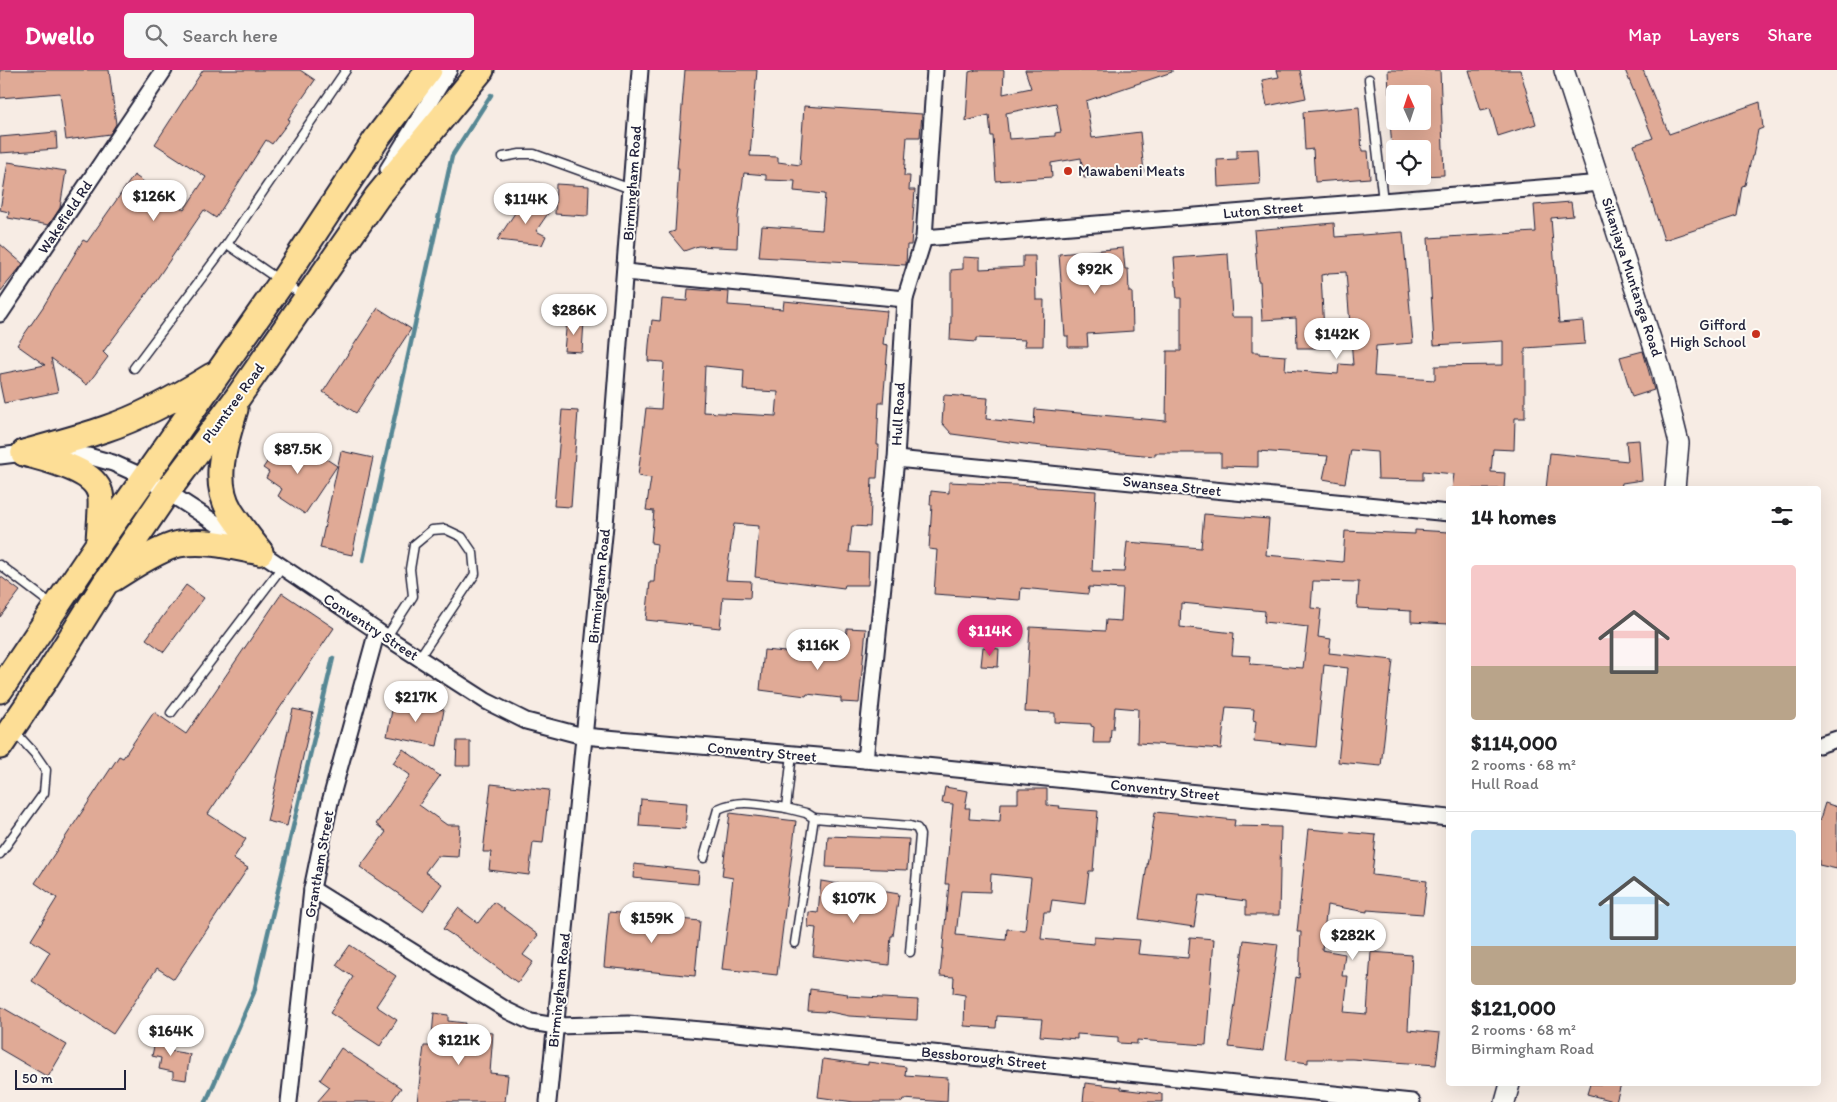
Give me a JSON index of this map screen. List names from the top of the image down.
{
  "streets": {
    "highway": ["Plumtree Road"],
    "street": [
      "Birmingham Road",
      "Luton Street",
      "Wakefield Rd",
      "Sikanjaya Muntanga Road",
      "Hull Road",
      "Swansea Street",
      "Conventry Street",
      "Grantham Street",
      "Bessborough Street"
    ]
  },
  "crossings": [
    ["Birmingham Road", "Conventry Street"],
    ["Birmingham Road", "Bessborough Street"],
    ["Luton Street", "Sikanjaya Muntanga Road"],
    ["Luton Street", "Hull Road"],
    ["Plumtree Road", "Conventry Street"],
    ["Hull Road", "Swansea Street"],
    ["Hull Road", "Conventry Street"],
    ["Conventry Street", "Grantham Street"],
    ["Grantham Street", "Bessborough Street"]
  ],
  "places": ["Mawabeni Meats", "Gifford High School"],
  "scale_bar": "50 m",
  "north": "top",
  "page": {
    "header": "Dwello",
    "search": "Search here",
    "nav": ["Map", "Layers", "Share"],
    "price": [
      "$126K",
      "$114K",
      "$92K",
      "$286K",
      "$142K",
      "$87.5K",
      "$114K",
      "$116K",
      "$217K",
      "$107K",
      "$159K",
      "$282K",
      "$164K",
      "$121K"
    ],
    "heading": "14 homes",
    "list": [
      {
        "name": "$114,000",
        "note": "2 rooms · 68 m² · Hull Road"
      },
      {
        "name": "$121,000",
        "note": "2 rooms · 68 m² · Birmingham Road"
      }
    ],
    "scale": "50 m"
  }
}
